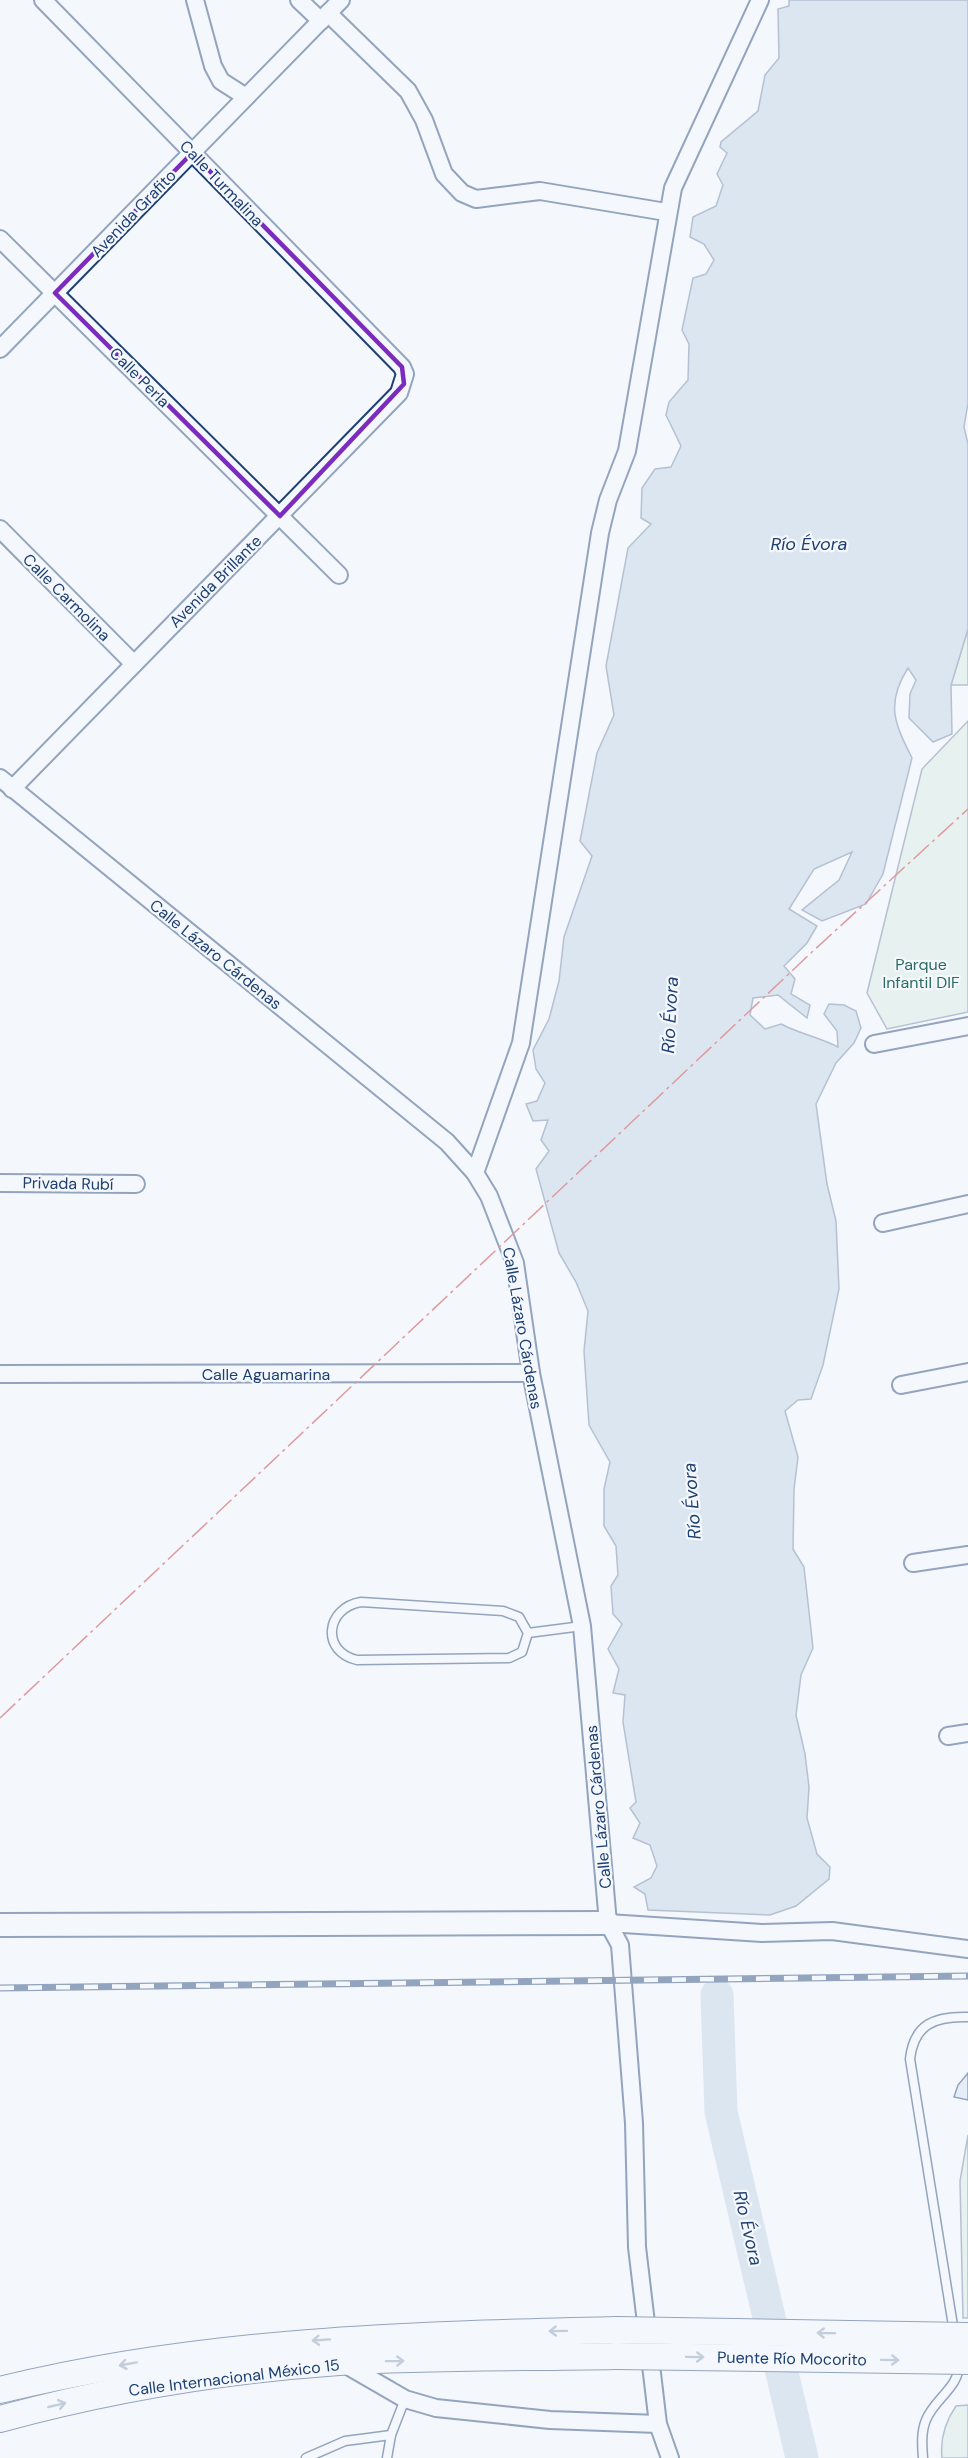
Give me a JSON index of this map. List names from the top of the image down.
{
  "streets": {
    "main road": ["Puente Río Mocorito", "Calle Internacional México 15"],
    "street": [
      "Calle Turmalina",
      "Avenida Grafito",
      "Calle Perla",
      "Avenida Brillante",
      "Calle Carmolina",
      "Calle Lázaro Cárdenas",
      "Privada Rubí",
      "Calle Aguamarina"
    ]
  },
  "crossings": [
    ["Calle Turmalina", "Avenida Grafito"],
    ["Calle Turmalina", "Avenida Brillante"],
    ["Avenida Grafito", "Calle Perla"],
    ["Calle Perla", "Avenida Brillante"],
    ["Avenida Brillante", "Calle Carmolina"],
    ["Avenida Brillante", "Calle Lázaro Cárdenas"],
    ["Calle Lázaro Cárdenas", "Calle Aguamarina"],
    ["Puente Río Mocorito", "Calle Internacional México 15"]
  ],
  "water": ["Río Évora"],
  "parks": ["Parque Infantil DIF"]
}
